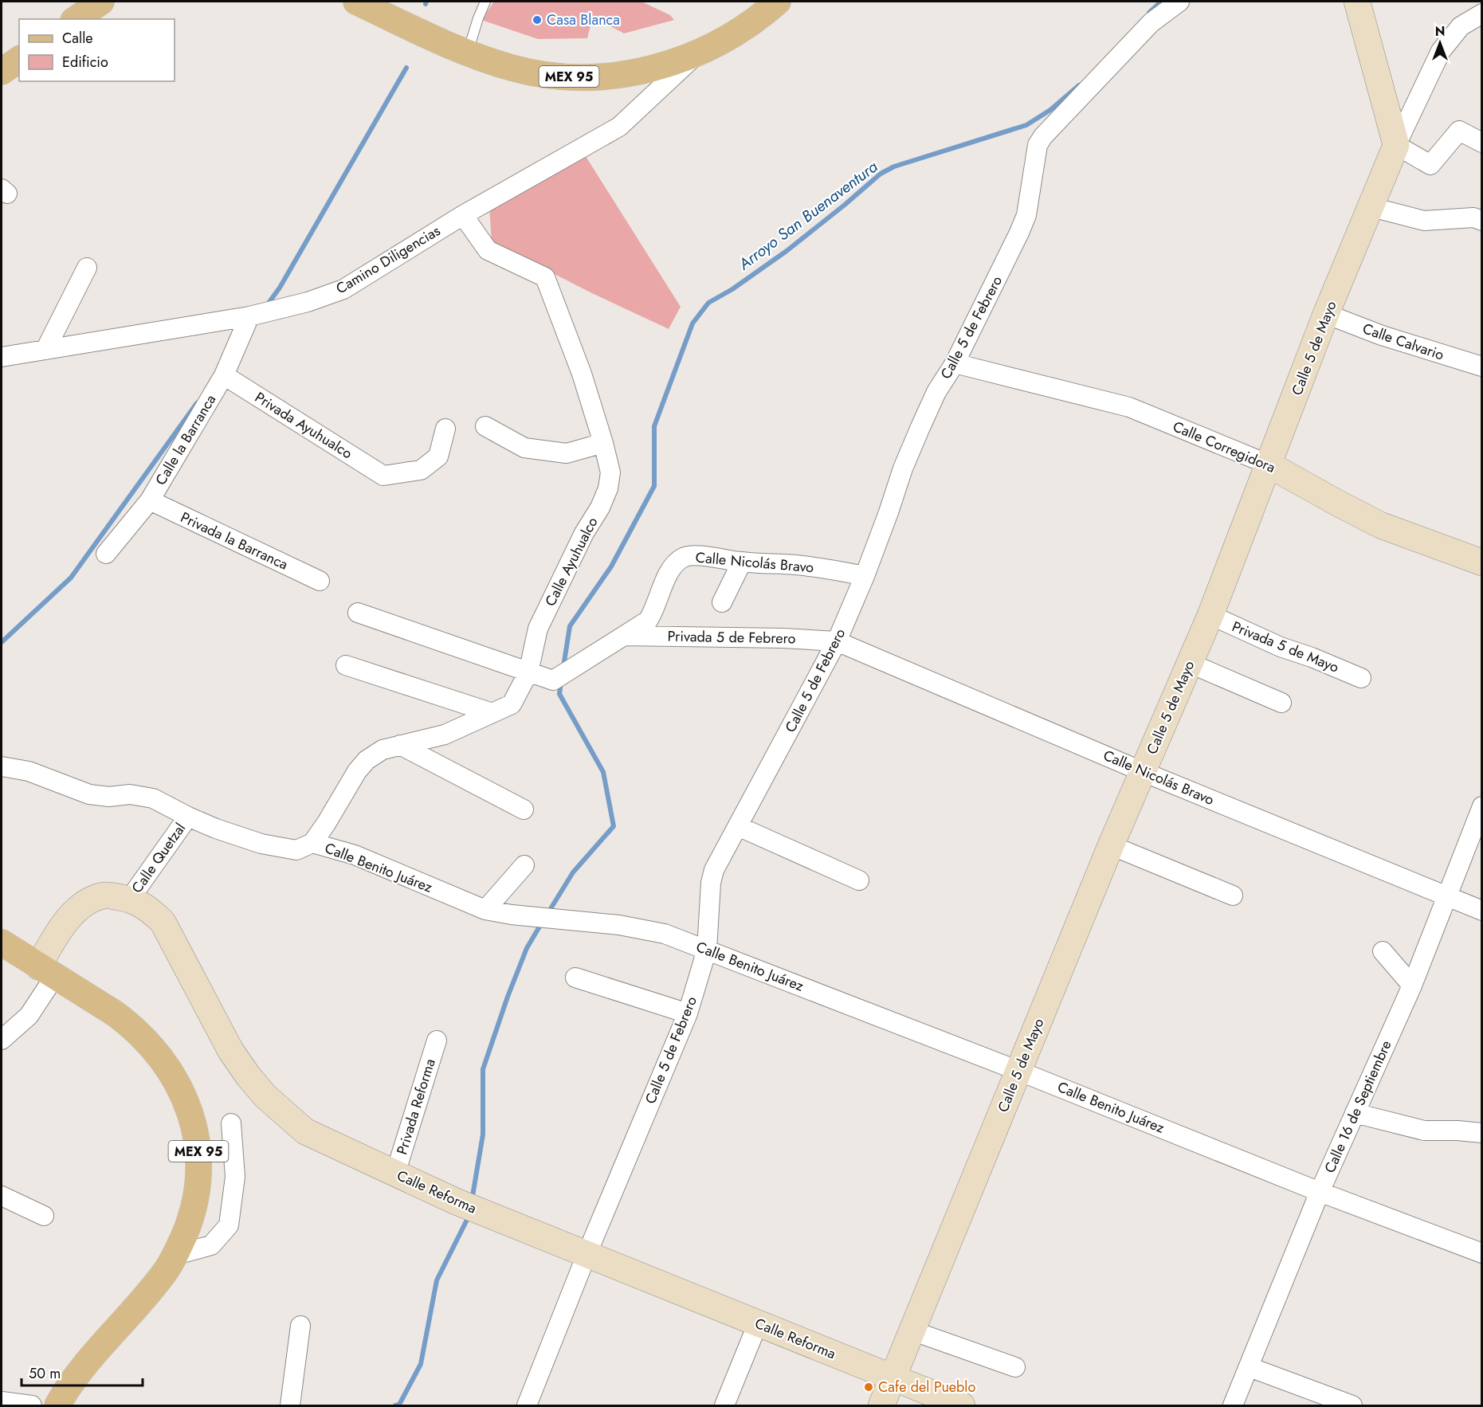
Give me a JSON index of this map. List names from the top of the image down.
{
  "streets": {
    "main road": ["MEX 95"],
    "street": [
      "Camino Diligencias",
      "Calle 5 de Febrero",
      "Calle Calvario",
      "Calle 5 de Mayo",
      "Privada Ayuhualco",
      "Calle la Barranca",
      "Calle Corregidora",
      "Privada la Barranca",
      "Calle Ayuhualco",
      "Calle Nicolás Bravo",
      "Privada 5 de Febrero",
      "Privada 5 de Mayo",
      "Calle Quetzal",
      "Calle Benito Juárez",
      "Privada Reforma",
      "Calle 16 de Septiembre",
      "Calle Reforma"
    ]
  },
  "crossings": [
    ["MEX 95", "Camino Diligencias"],
    ["MEX 95", "Calle Reforma"],
    ["Camino Diligencias", "Calle la Barranca"],
    ["Camino Diligencias", "Calle Ayuhualco"],
    ["Calle 5 de Febrero", "Calle Corregidora"],
    ["Calle 5 de Febrero", "Calle Nicolás Bravo"],
    ["Calle 5 de Febrero", "Privada 5 de Febrero"],
    ["Calle 5 de Febrero", "Calle Benito Juárez"],
    ["Calle 5 de Febrero", "Calle Reforma"],
    ["Calle Calvario", "Calle 5 de Mayo"],
    ["Calle 5 de Mayo", "Calle Corregidora"],
    ["Calle 5 de Mayo", "Calle Nicolás Bravo"],
    ["Calle 5 de Mayo", "Privada 5 de Mayo"],
    ["Calle 5 de Mayo", "Calle Benito Juárez"],
    ["Calle 5 de Mayo", "Calle Reforma"],
    ["Privada Ayuhualco", "Calle la Barranca"],
    ["Calle la Barranca", "Privada la Barranca"],
    ["Calle Ayuhualco", "Calle Nicolás Bravo"],
    ["Calle Ayuhualco", "Calle Benito Juárez"],
    ["Calle Nicolás Bravo", "Privada 5 de Febrero"],
    ["Calle Nicolás Bravo", "Calle 16 de Septiembre"],
    ["Calle Quetzal", "Calle Benito Juárez"],
    ["Calle Quetzal", "Calle Reforma"],
    ["Calle Benito Juárez", "Calle 16 de Septiembre"],
    ["Privada Reforma", "Calle Reforma"]
  ],
  "water": ["Arroyo San Buenaventura"],
  "places": ["Casa Blanca", "Cafe del Pueblo"],
  "legend": ["Calle", "Edificio"],
  "scale_bar": "50 m",
  "north": "top"
}
